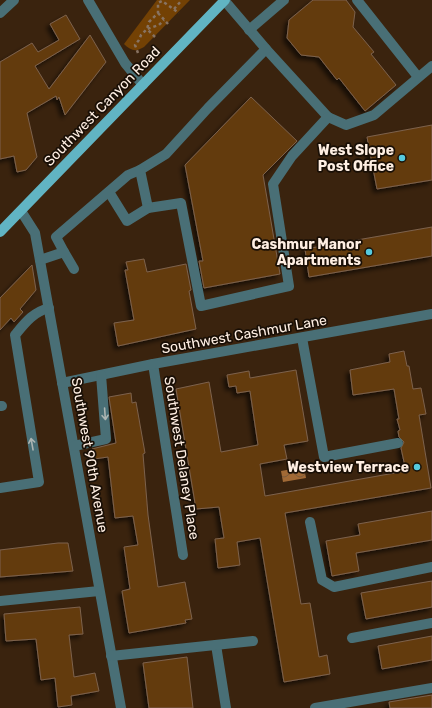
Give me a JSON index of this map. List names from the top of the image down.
{
  "streets": {
    "main road": ["Southwest Canyon Road"],
    "street": ["Southwest Cashmur Lane", "Southwest 90th Avenue", "Southwest Delaney Place"]
  },
  "crossings": [
    ["Southwest Canyon Road", "Southwest 90th Avenue"],
    ["Southwest Cashmur Lane", "Southwest 90th Avenue"],
    ["Southwest Cashmur Lane", "Southwest Delaney Place"]
  ],
  "places": ["West Slope Post Office", "Cashmur Manor Apartments", "Westview Terrace"]
}
